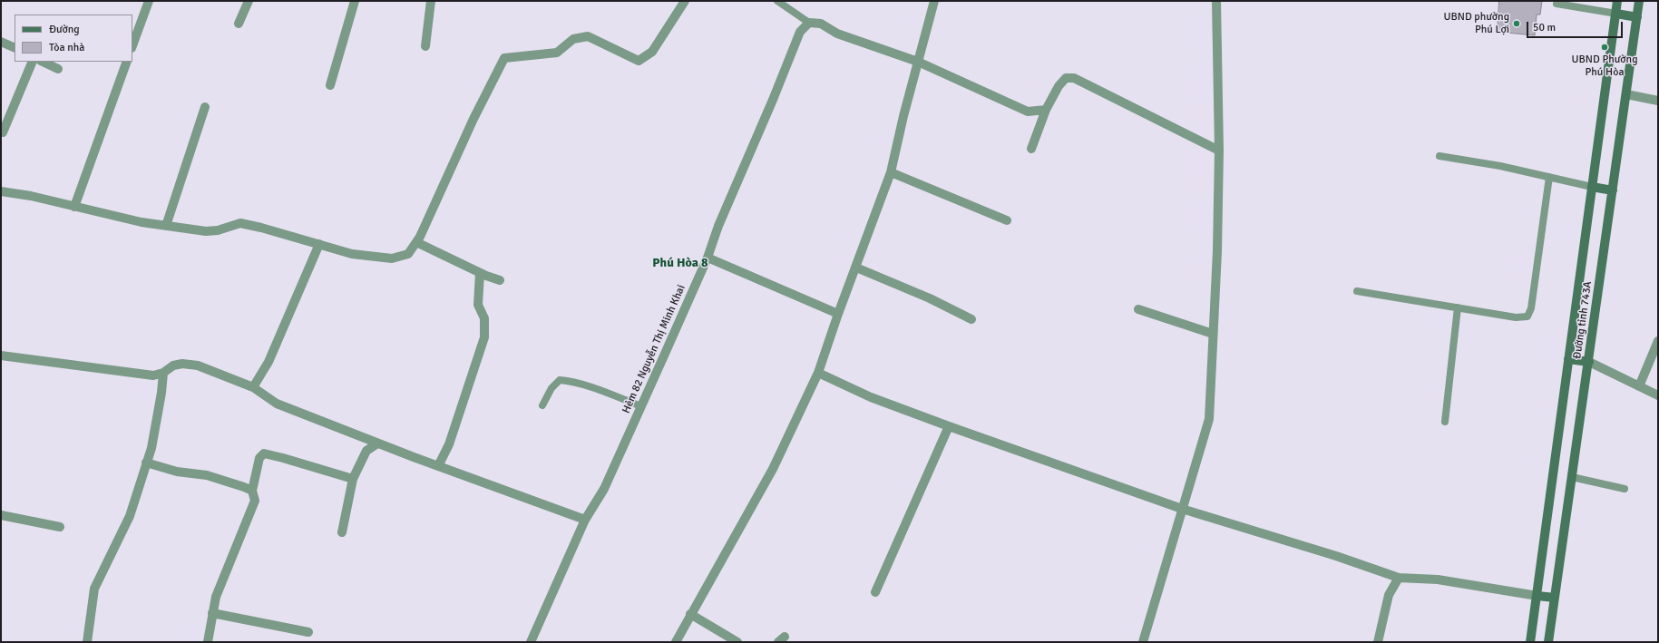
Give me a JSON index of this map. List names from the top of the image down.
{
  "streets": {
    "main road": ["Đường tỉnh 743A"],
    "street": ["Hẻm 82 Nguyễn Thị Minh Khai"]
  },
  "districts": ["Phú Hòa 8"],
  "places": ["UBND phường Phú Lợi", "UBND Phường Phú Hòa"],
  "legend": ["Đường", "Tòa nhà"],
  "scale_bar": "50 m"
}
